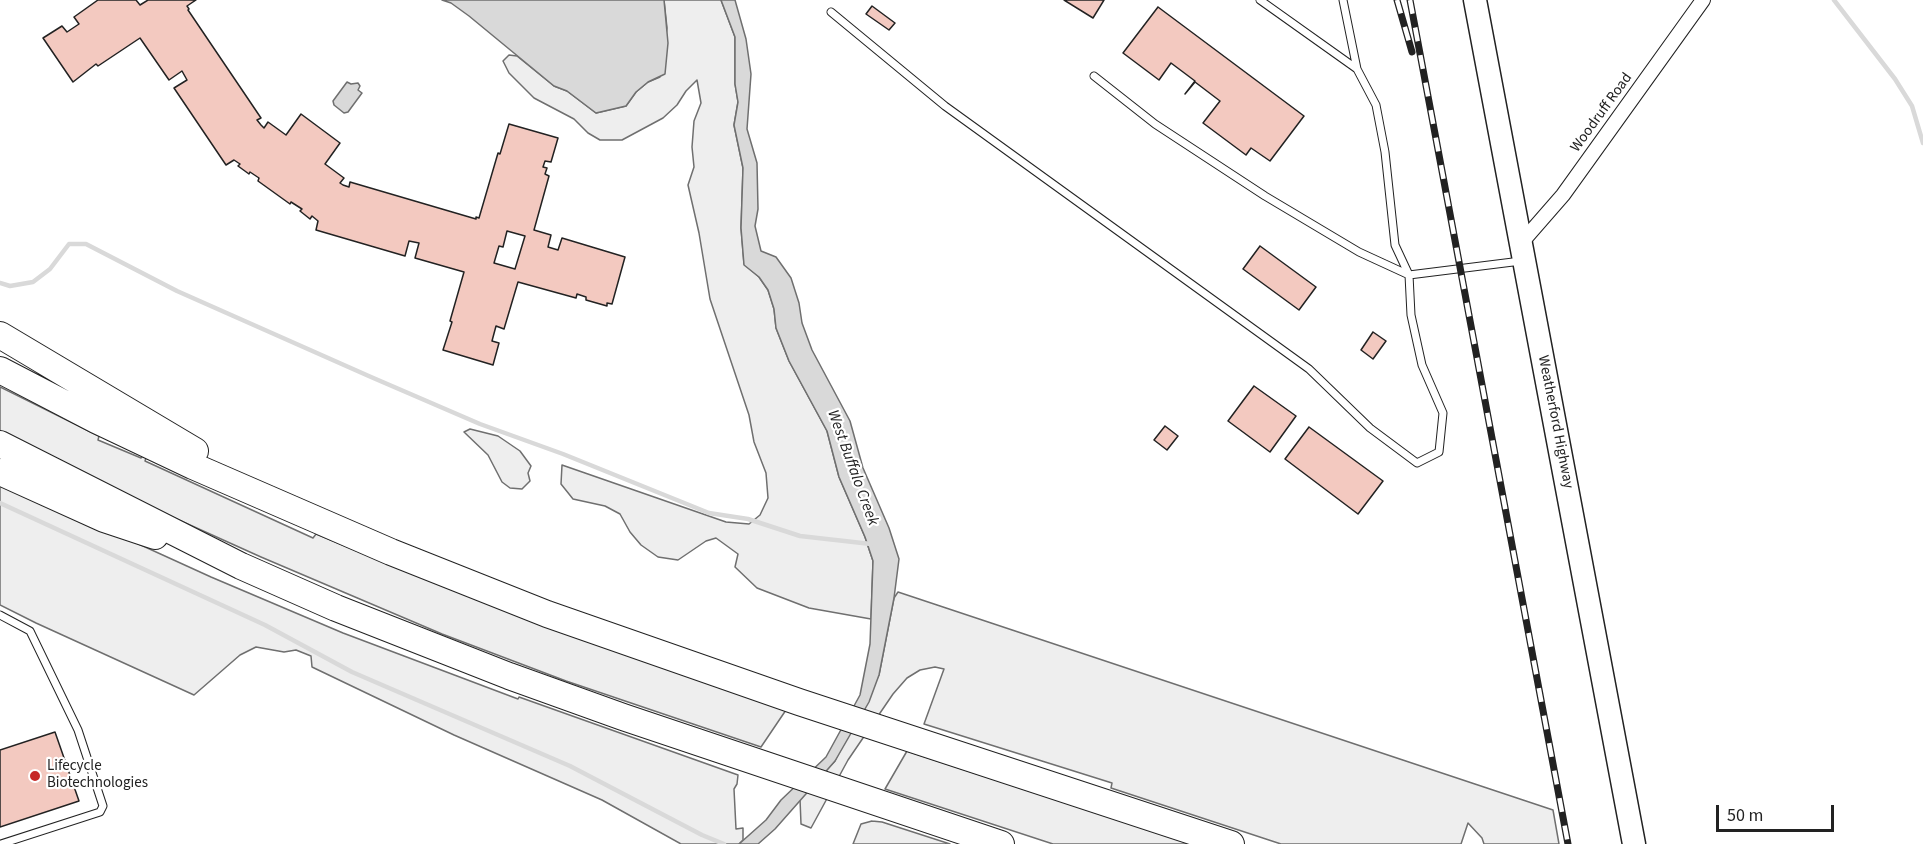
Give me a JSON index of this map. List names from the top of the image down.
{
  "streets": {
    "main road": ["Weatherford Highway"],
    "street": ["Woodruff Road"]
  },
  "crossings": [
    ["Woodruff Road", "Weatherford Highway"]
  ],
  "water": ["West Buffalo Creek"],
  "places": ["Lifecycle Biotechnologies"],
  "scale_bar": "50 m"
}
